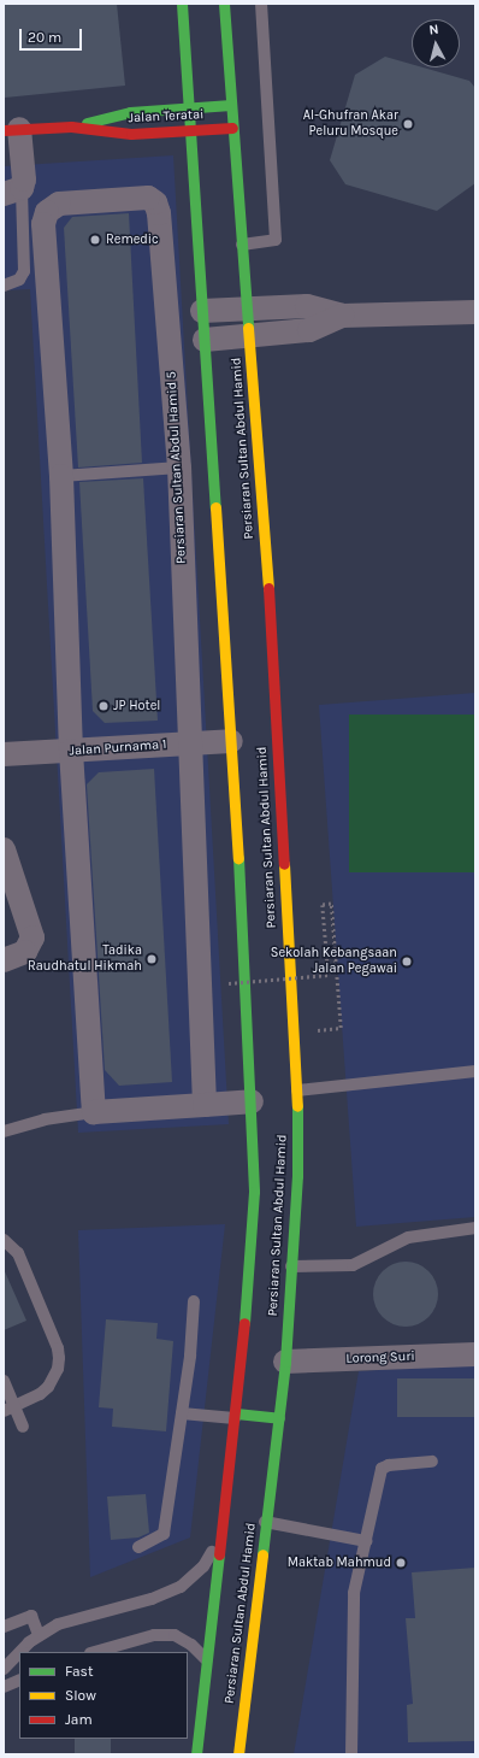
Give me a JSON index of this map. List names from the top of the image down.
{
  "streets": {
    "main road": ["Jalan Teratai", "Persiaran Sultan Abdul Hamid"],
    "street": ["Persiaran Sultan Abdul Hamid 5", "Jalan Purnama 1", "Lorong Suri"]
  },
  "crossings": [
    ["Jalan Teratai", "Persiaran Sultan Abdul Hamid"],
    ["Persiaran Sultan Abdul Hamid", "Jalan Purnama 1"],
    ["Persiaran Sultan Abdul Hamid", "Lorong Suri"],
    ["Persiaran Sultan Abdul Hamid 5", "Jalan Purnama 1"]
  ],
  "places": [
    "Al-Ghufran Akar Peluru Mosque",
    "Remedic",
    "JP Hotel",
    "Tadika Raudhatul Hikmah",
    "Sekolah Kebangsaan Jalan Pegawai",
    "Maktab Mahmud"
  ],
  "legend": ["Fast", "Slow", "Jam"],
  "scale_bar": "20 m",
  "north": "top"
}
